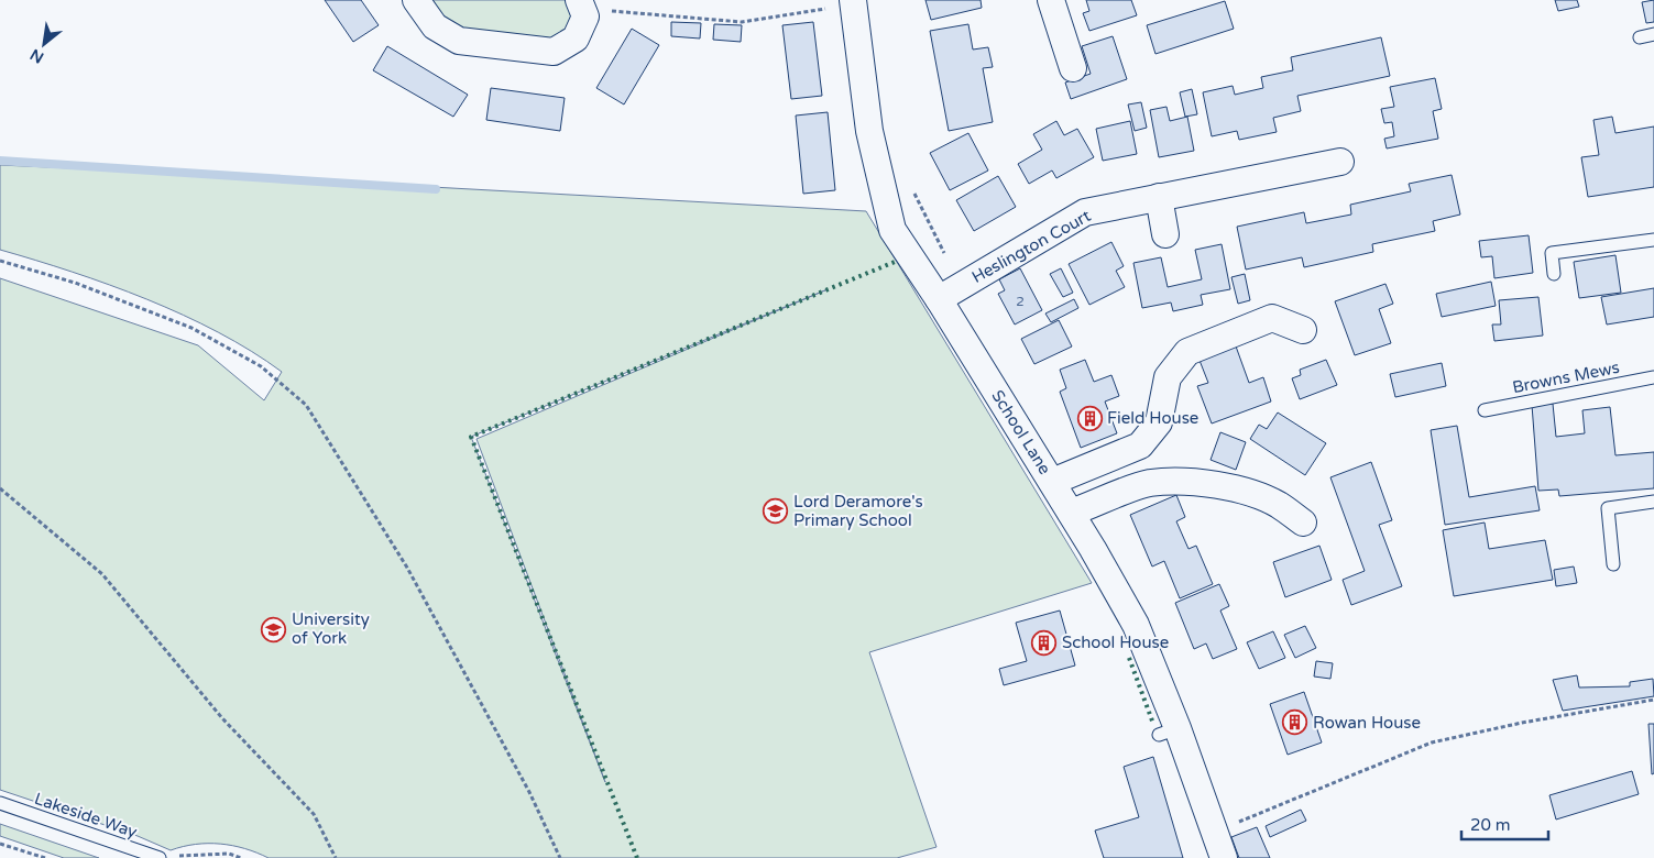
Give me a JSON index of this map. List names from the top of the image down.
{
  "streets": {
    "street": ["Heslington Court", "School Lane"],
    "lane": ["Browns Mews", "Lakeside Way"]
  },
  "crossings": [
    ["Heslington Court", "School Lane"]
  ],
  "places": {
    "building": ["Field House", "School House", "Rowan House"],
    "school or university": ["Lord Deramore's Primary School", "University of York"]
  },
  "house_numbers": ["2"],
  "scale_bar": "20 m",
  "north": "bottom left"
}
